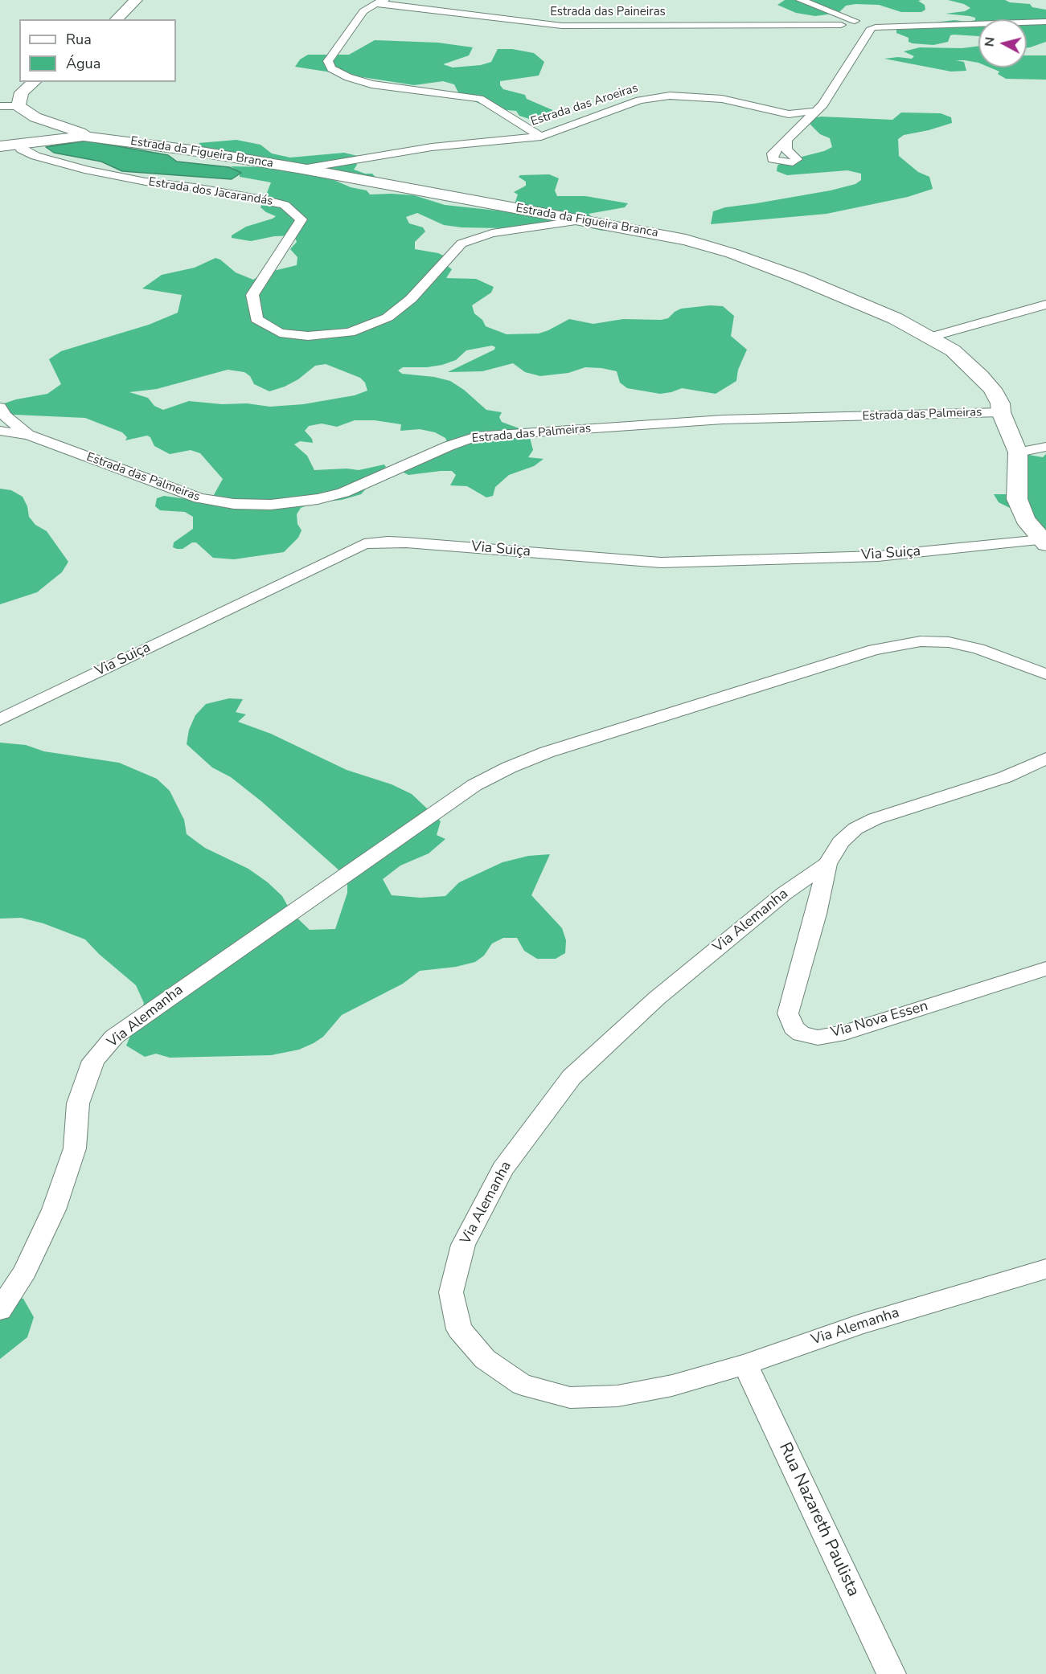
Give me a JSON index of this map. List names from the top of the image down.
{
  "streets": {
    "main road": ["Estrada da Figueira Branca"],
    "street": [
      "Estrada das Paineiras",
      "Estrada das Aroeiras",
      "Estrada dos Jacarandás",
      "Estrada das Palmeiras",
      "Via Suiça",
      "Via Alemanha",
      "Via Nova Essen",
      "Rua Nazareth Paulista"
    ]
  },
  "crossings": [
    ["Estrada das Aroeiras", "Estrada da Figueira Branca"],
    ["Estrada da Figueira Branca", "Estrada dos Jacarandás"],
    ["Estrada da Figueira Branca", "Estrada das Palmeiras"],
    ["Estrada da Figueira Branca", "Via Suiça"],
    ["Via Alemanha", "Via Nova Essen"],
    ["Via Alemanha", "Rua Nazareth Paulista"]
  ],
  "legend": ["Rua", "Água"],
  "north": "left"
}
